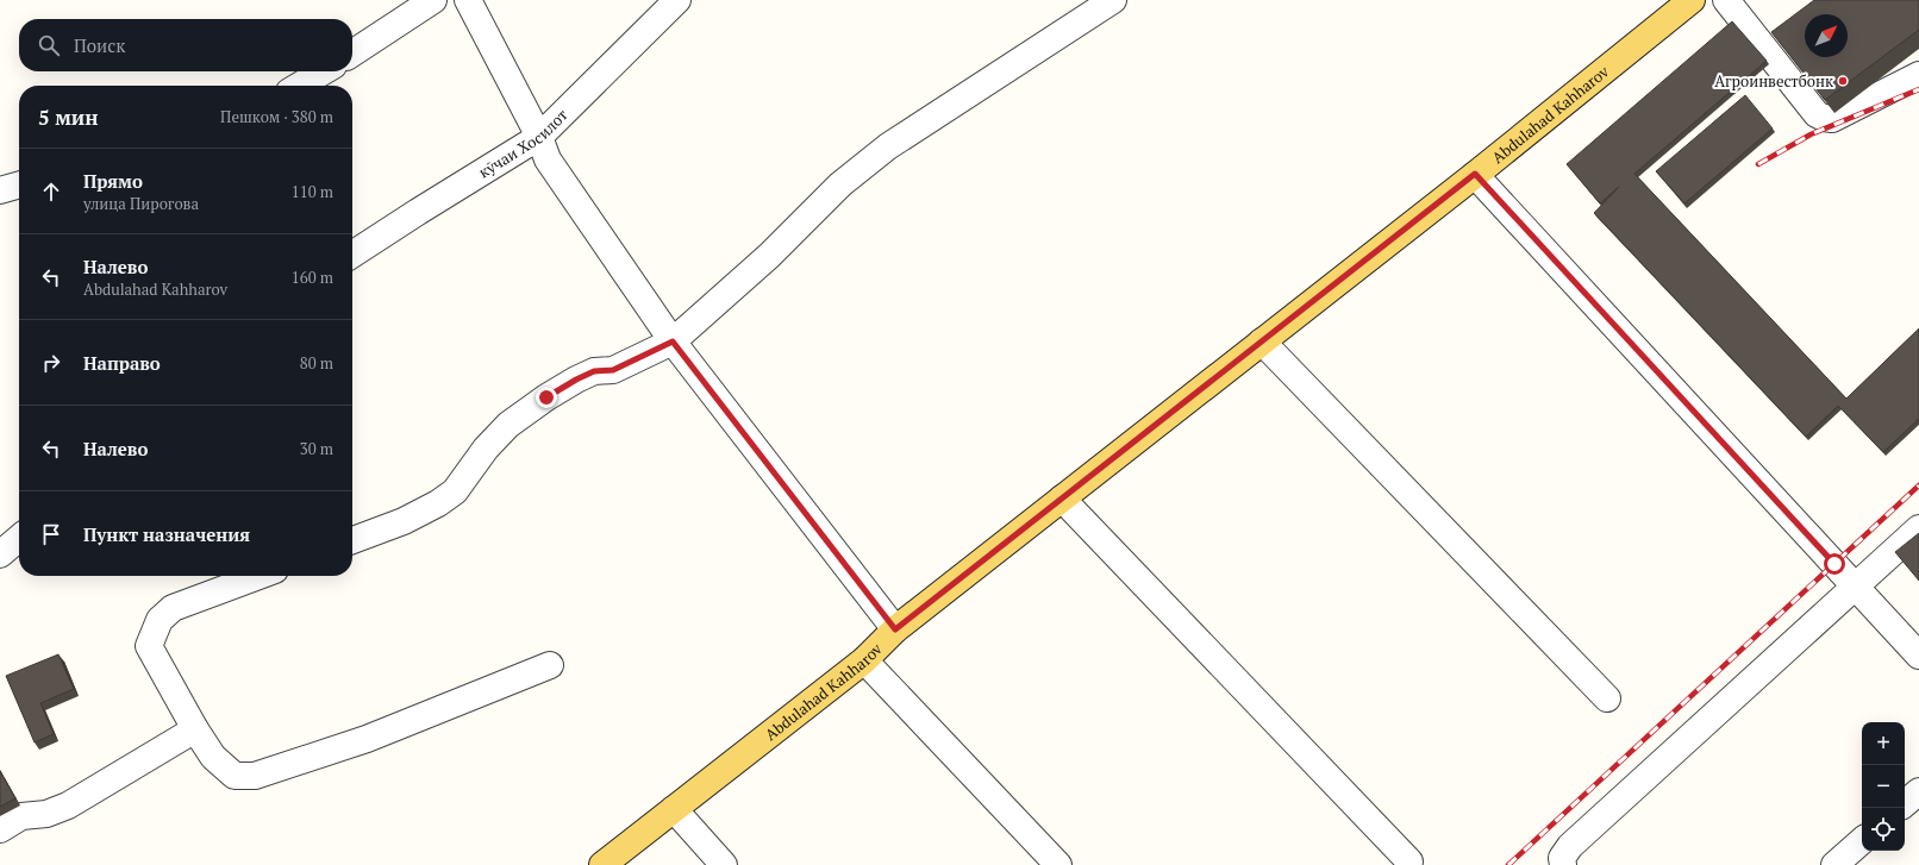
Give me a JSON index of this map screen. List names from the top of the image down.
{
  "streets": {
    "main road": ["Abdulahad Kahharov"],
    "street": ["кӯчаи Хосилот"]
  },
  "places": ["Агроинвестбонк"],
  "north": "top right",
  "page": {
    "search": "Поиск",
    "heading": ["5 мин", "Пешком · 380 m"],
    "list": [
      ["Прямо", "улица Пирогова", "110 m"],
      ["Налево", "Abdulahad Kahharov", "160 m"],
      ["Направо", "80 m"],
      ["Налево", "30 m"],
      "Пункт назначения"
    ],
    "map_buttons": ["+", "−"]
  }
}
